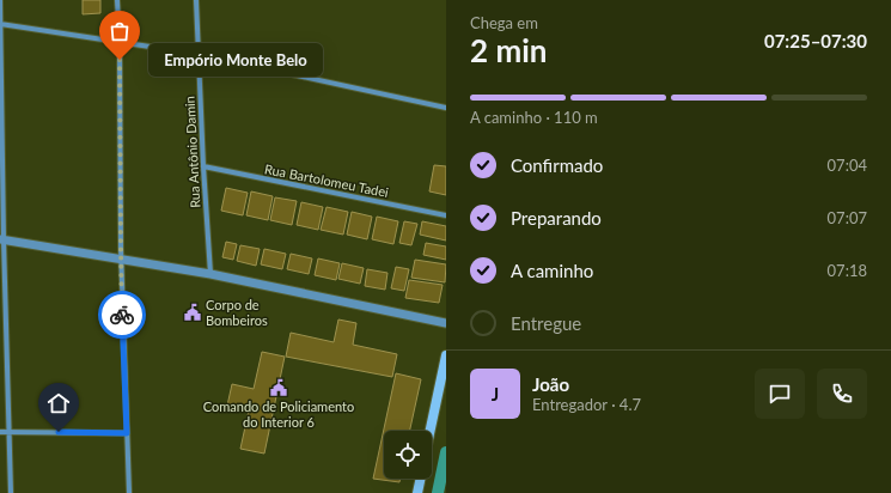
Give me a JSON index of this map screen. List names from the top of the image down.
{
  "streets": {
    "street": ["Rua Antônio Damin", "Rua Bartolomeu Tadei"]
  },
  "crossings": [
    ["Rua Antônio Damin", "Rua Bartolomeu Tadei"]
  ],
  "places": {
    "other": ["Empório Monte Belo"],
    "public building": ["Corpo de Bombeiros", "Comando de Policiamento do Interior 6"]
  },
  "page": {
    "heading": ["2 min", "Chega em", "07:25–07:30"],
    "panel": ["João", "Entregador · 4.7"],
    "bubble": "Empório Monte Belo",
    "bar": "A caminho · 110 m",
    "list": [
      ["Confirmado", "07:04"],
      ["Preparando", "07:07"],
      ["A caminho", "07:18"],
      "Entregue"
    ],
    "round": "J"
  }
}
